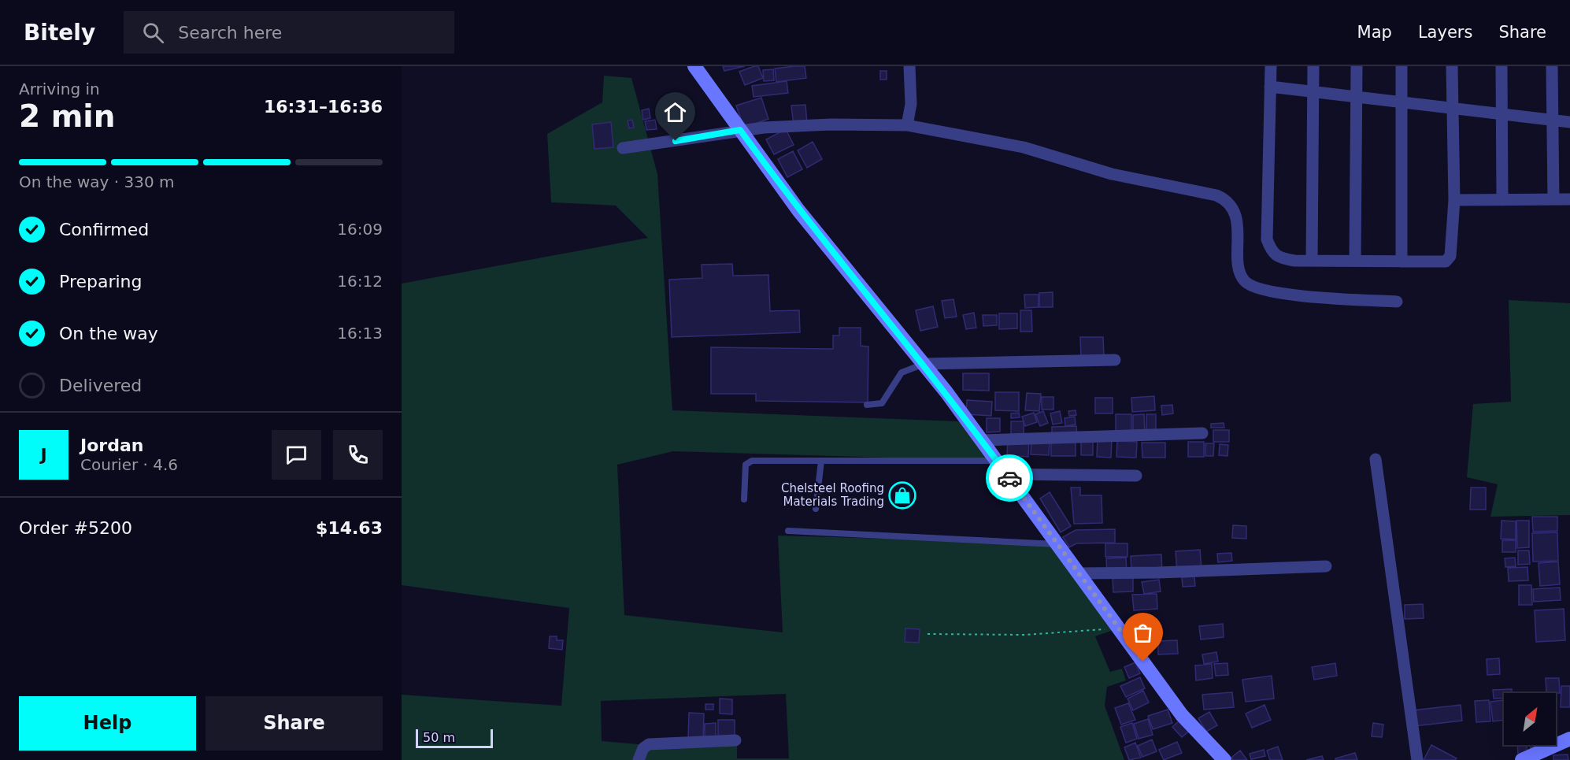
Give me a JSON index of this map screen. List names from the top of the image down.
{
  "places": {
    "shop": ["Chelsteel Roofing Materials Trading"]
  },
  "scale_bar": "50 m",
  "north": "top right",
  "page": {
    "header": "Bitely",
    "search": "Search here",
    "nav": ["Map", "Layers", "Share"],
    "heading": ["2 min", "Arriving in", "16:31–16:36"],
    "panel": [
      "Jordan",
      "Courier · 4.6",
      "Order #5200",
      "$14.63"
    ],
    "bar": "On the way · 330 m",
    "list": [
      ["Confirmed", "16:09"],
      ["Preparing", "16:12"],
      ["On the way", "16:13"],
      "Delivered"
    ],
    "round": "J",
    "buttons": ["Help", "Share"],
    "scale": "50 m"
  }
}
